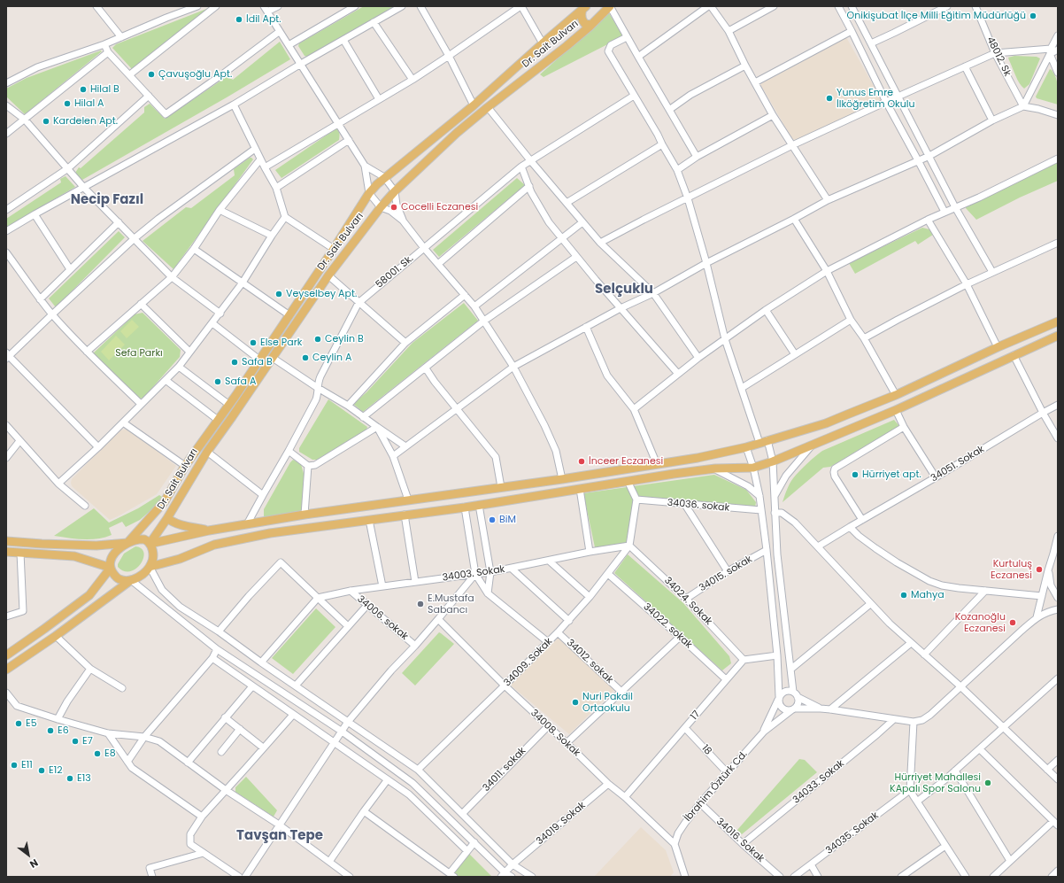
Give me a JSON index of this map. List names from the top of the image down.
{
  "streets": {
    "main road": ["Dr. Sait Bulvarı"],
    "street": [
      "48012. Sk",
      "58001. Sk.",
      "34051. Sokak",
      "34036. sokak",
      "34003. Sokak",
      "34015. sokak",
      "34024. Sokak",
      "34006. sokak",
      "34022. sokak",
      "34012. sokak",
      "34009. Sokak",
      "17",
      "34008. Sokak",
      "18",
      "34011. sokak",
      "34033. Sokak",
      "İbrahim Öztürk Cd.",
      "34019. Sokak",
      "34035. Sokak",
      "34016. Sokak"
    ]
  },
  "crossings": [
    ["34003. Sokak", "34024. Sokak"],
    ["34003. Sokak", "34006. sokak"],
    ["34003. Sokak", "34009. Sokak"],
    ["34015. sokak", "34024. Sokak"],
    ["34024. Sokak", "34009. Sokak"],
    ["34024. Sokak", "17"],
    ["34022. sokak", "34009. Sokak"],
    ["34022. sokak", "17"],
    ["34012. sokak", "34009. Sokak"],
    ["34009. Sokak", "34008. Sokak"],
    ["17", "34008. Sokak"],
    ["17", "18"],
    ["34008. Sokak", "34011. sokak"],
    ["34008. Sokak", "İbrahim Öztürk Cd."],
    ["34008. Sokak", "34019. Sokak"],
    ["18", "İbrahim Öztürk Cd."],
    ["34033. Sokak", "34016. Sokak"],
    ["İbrahim Öztürk Cd.", "34016. Sokak"]
  ],
  "districts": ["Necip Fazıl", "Selçuklu", "Tavşan Tepe"],
  "parks": ["Sefa Parkı"],
  "places": [
    "Onikişubat İlçe Milli Eğitim Müdürlüğü",
    "İdil Apt.",
    "Çavuşoğlu Apt.",
    "Hilal B",
    "Yunus Emre İlköğretim Okulu",
    "Hilal A",
    "Kardelen Apt.",
    "Cocelli Eczanesi",
    "Veyselbey Apt.",
    "Ceylin B",
    "Else Park",
    "Ceylin A",
    "Safa B",
    "Safa A",
    "İnceer Eczanesi",
    "Hürriyet apt.",
    "BiM",
    "Kurtuluş Eczanesi",
    "Mahya",
    "E.Mustafa Sabancı",
    "Kozanoğlu Eczanesi",
    "Nuri Pakdil Ortaokulu",
    "E5",
    "E6",
    "E7",
    "E8",
    "E11",
    "E12",
    "E13",
    "Hürriyet Mahallesi KApalı Spor Salonu"
  ],
  "north": "bottom right"
}
